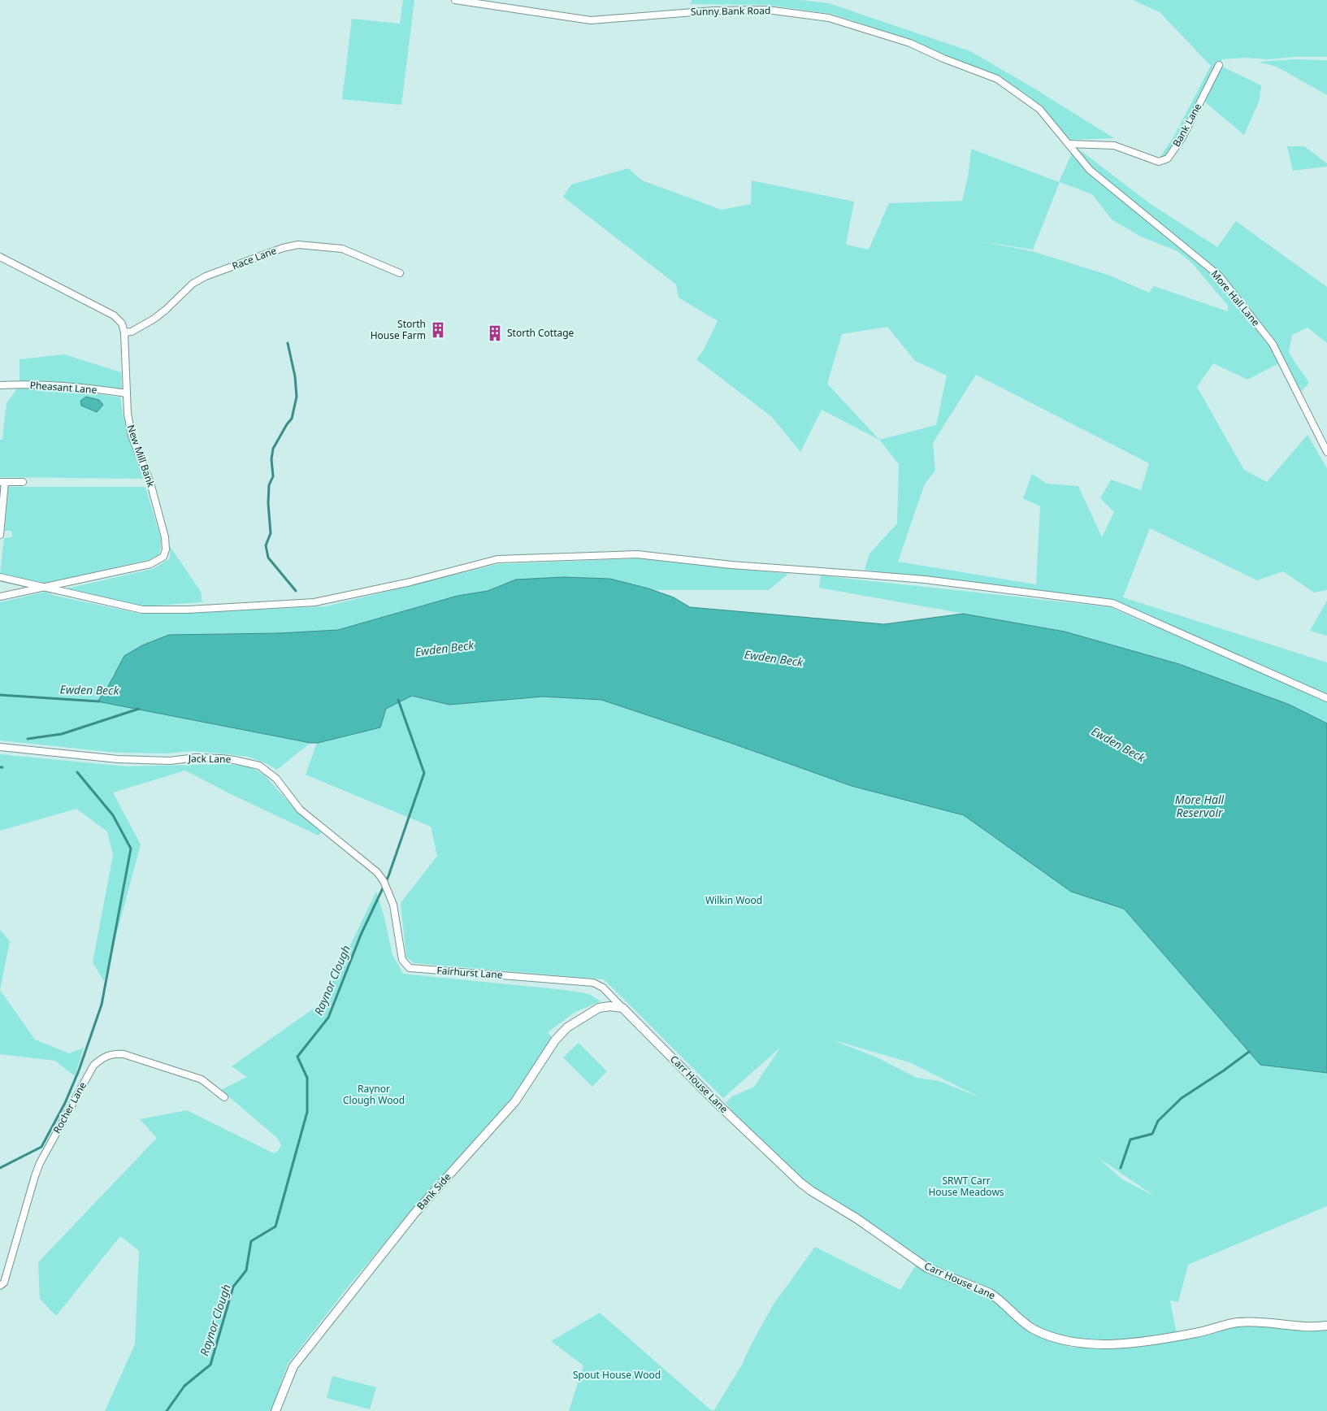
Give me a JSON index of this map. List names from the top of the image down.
{
  "streets": {
    "street": [
      "Sunny Bank Road",
      "Bank Lane",
      "Race Lane",
      "More Hall Lane",
      "Pheasant Lane",
      "New Mill Bank",
      "Jack Lane",
      "Fairhurst Lane",
      "Carr House Lane",
      "Rocher Lane",
      "Bank Side"
    ]
  },
  "crossings": [
    ["Sunny Bank Road", "Bank Lane"],
    ["Sunny Bank Road", "More Hall Lane"],
    ["Bank Lane", "More Hall Lane"],
    ["Race Lane", "New Mill Bank"],
    ["Pheasant Lane", "New Mill Bank"],
    ["Jack Lane", "Fairhurst Lane"],
    ["Fairhurst Lane", "Carr House Lane"],
    ["Fairhurst Lane", "Bank Side"],
    ["Carr House Lane", "Bank Side"]
  ],
  "water": ["Ewden Beck", "More Hall Reservoir", "Raynor Clough"],
  "parks": [
    "Wilkin Wood",
    "Raynor Clough Wood",
    "SRWT Carr House Meadows",
    "Spout House Wood"
  ],
  "places": {
    "building": ["Storth House Farm", "Storth Cottage"]
  }
}
